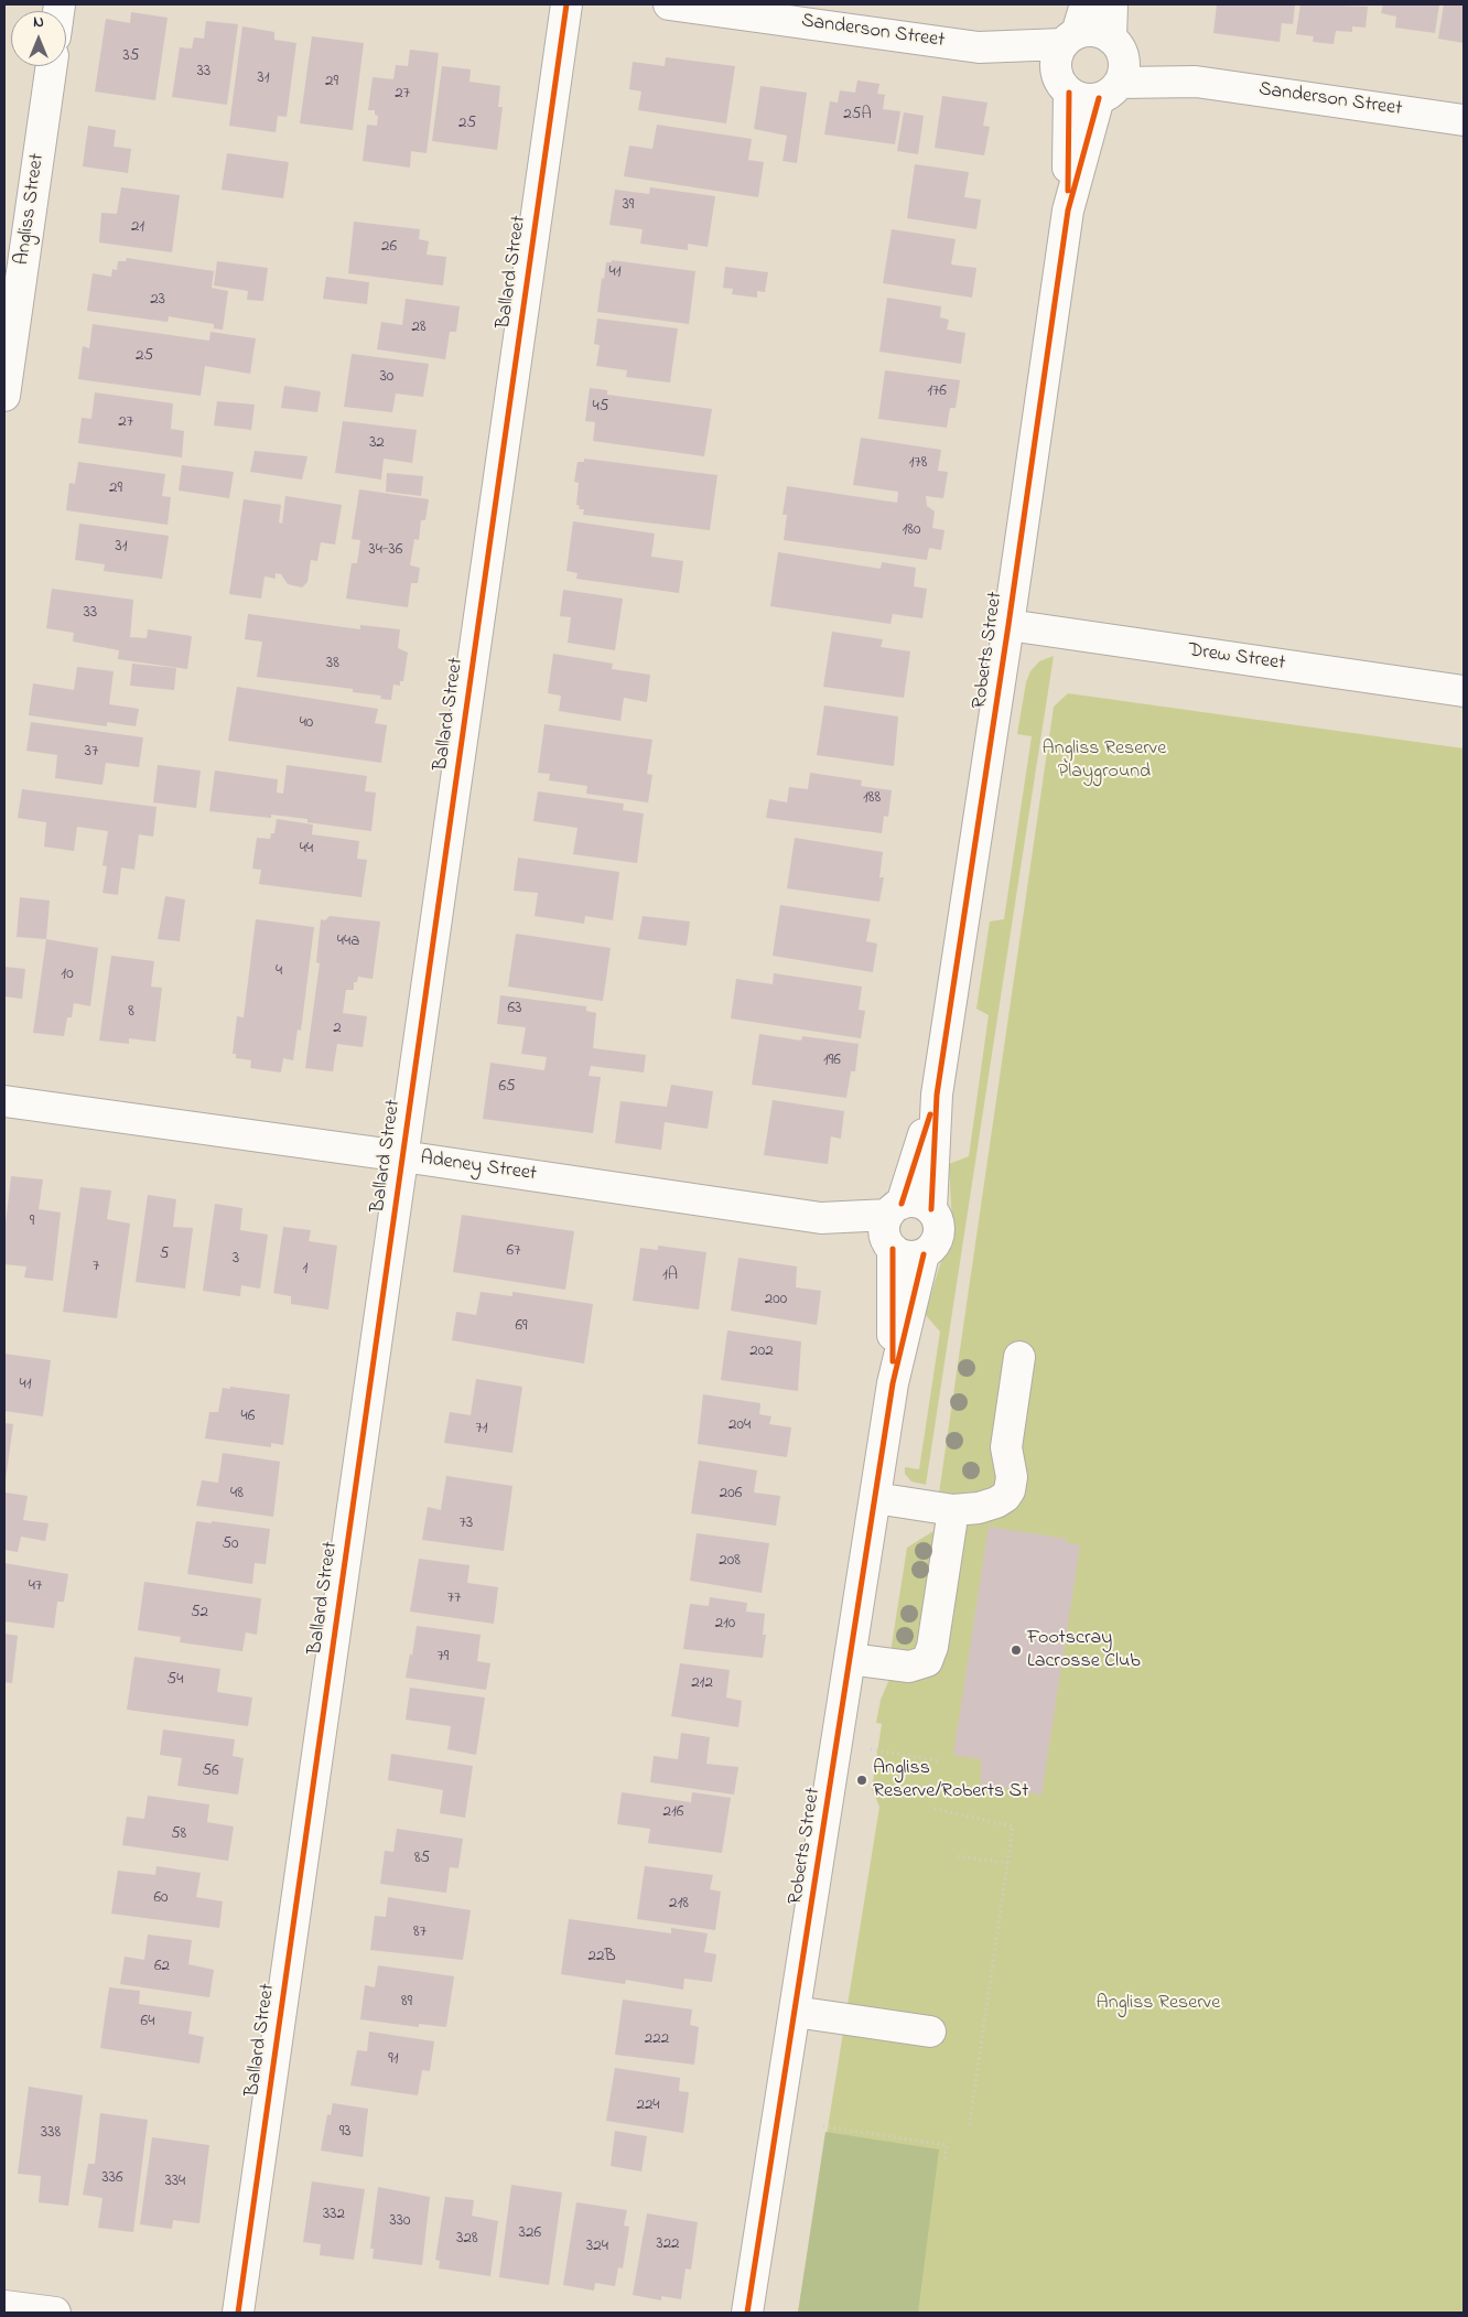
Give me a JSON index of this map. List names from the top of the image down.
{
  "streets": {
    "street": [
      "Sanderson Street",
      "Angliss Street",
      "Ballard Street",
      "Roberts Street",
      "Drew Street",
      "Adeney Street"
    ]
  },
  "crossings": [
    ["Sanderson Street", "Roberts Street"],
    ["Ballard Street", "Adeney Street"],
    ["Roberts Street", "Drew Street"],
    ["Roberts Street", "Adeney Street"]
  ],
  "parks": ["Angliss Reserve Playground", "Angliss Reserve"],
  "places": ["Footscray Lacrosse Club", "Angliss Reserve/Roberts St"],
  "house_numbers": [
    "35",
    "33",
    "31",
    "29",
    "27",
    "25A",
    "25",
    "39",
    "21",
    "26",
    "41",
    "23",
    "28",
    "25",
    "30",
    "176",
    "45",
    "27",
    "32",
    "178",
    "29",
    "180",
    "31",
    "34-36",
    "33",
    "38",
    "40",
    "37",
    "188",
    "44",
    "44a",
    "4",
    "10",
    "63",
    "8",
    "2",
    "196",
    "65",
    "9",
    "67",
    "5",
    "3",
    "7",
    "1",
    "1A",
    "200",
    "69",
    "202",
    "41",
    "46",
    "204",
    "71",
    "48",
    "206",
    "73",
    "50",
    "208",
    "47",
    "77",
    "52",
    "210",
    "79",
    "54",
    "212",
    "56",
    "216",
    "58",
    "85",
    "60",
    "218",
    "87",
    "22B",
    "62",
    "89",
    "64",
    "222",
    "91",
    "224",
    "93",
    "338",
    "336",
    "334",
    "332",
    "330",
    "326",
    "328",
    "322",
    "324"
  ],
  "north": "top"
}
